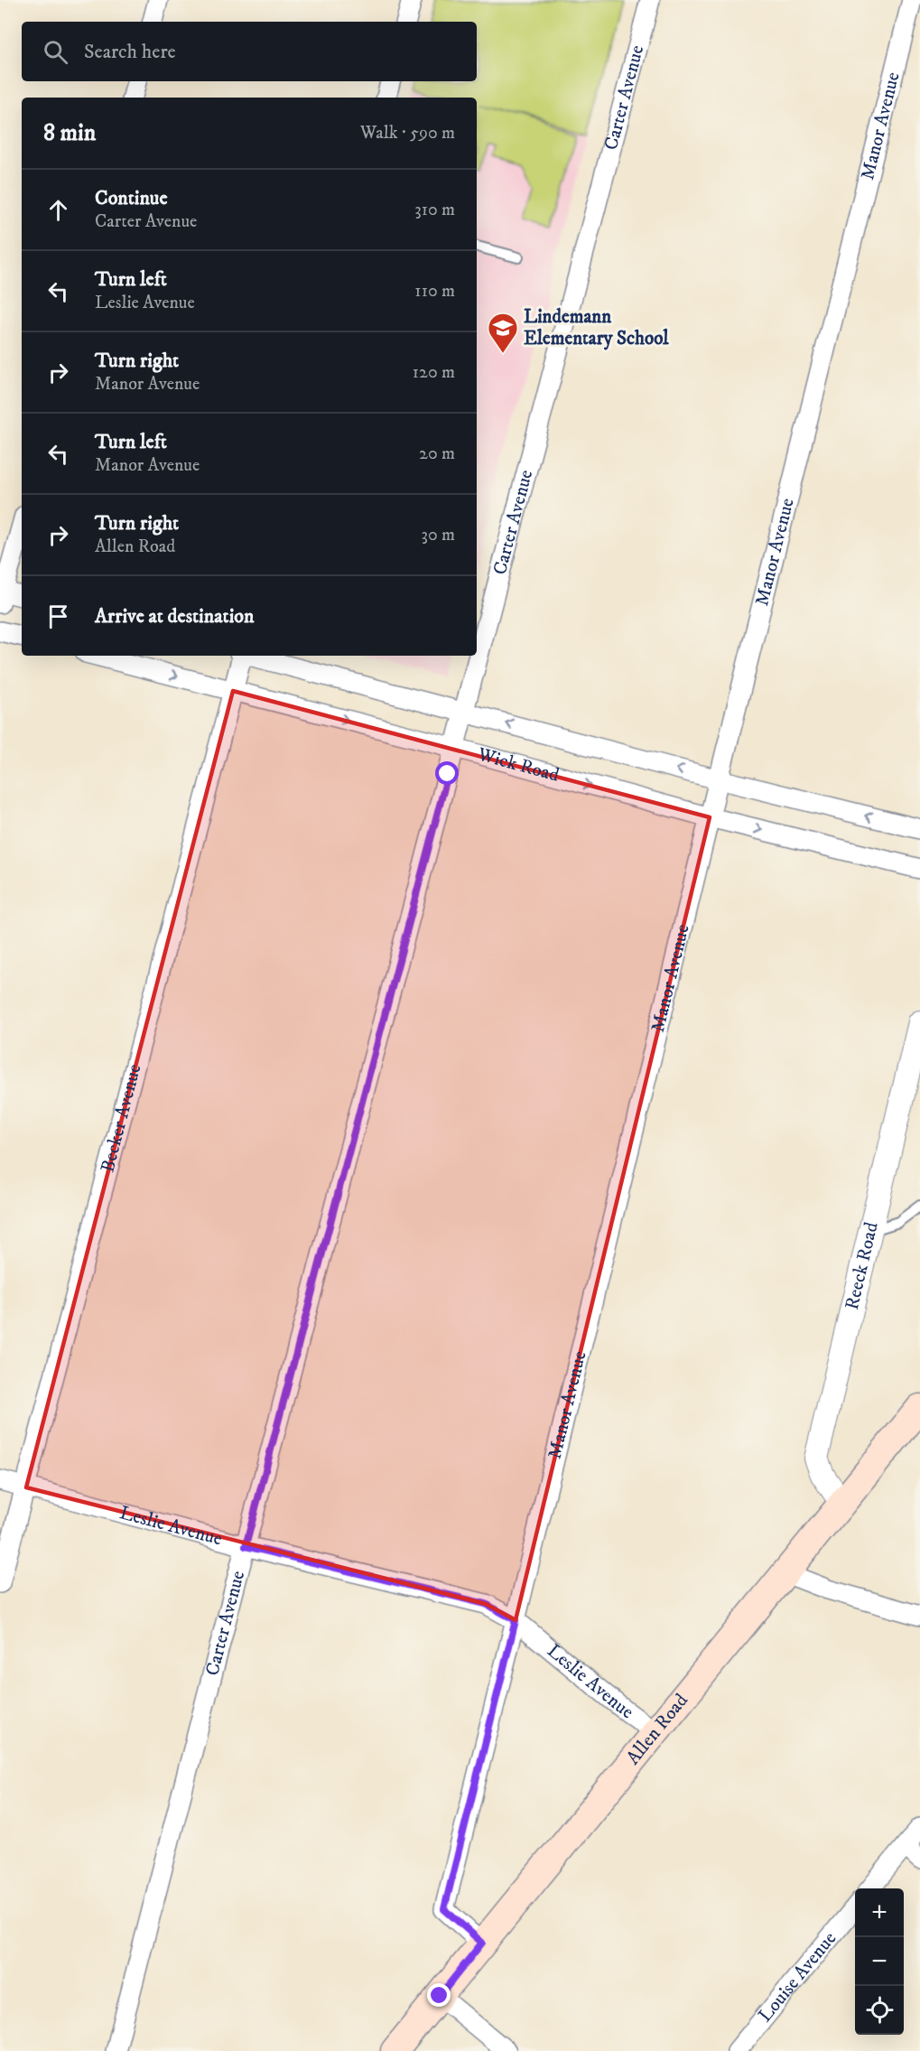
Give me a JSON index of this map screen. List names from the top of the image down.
{
  "streets": {
    "main road": ["Allen Road"],
    "street": [
      "Carter Avenue",
      "Manor Avenue",
      "Wick Road",
      "Becker Avenue",
      "Reeck Road",
      "Leslie Avenue",
      "Louise Avenue"
    ]
  },
  "crossings": [
    ["Carter Avenue", "Wick Road"],
    ["Carter Avenue", "Leslie Avenue"],
    ["Manor Avenue", "Wick Road"],
    ["Manor Avenue", "Leslie Avenue"],
    ["Manor Avenue", "Allen Road"],
    ["Wick Road", "Becker Avenue"],
    ["Becker Avenue", "Leslie Avenue"],
    ["Reeck Road", "Allen Road"],
    ["Leslie Avenue", "Allen Road"]
  ],
  "places": {
    "school or university": ["Lindemann Elementary School"]
  },
  "page": {
    "search": "Search here",
    "heading": ["8 min", "Walk · 590 m"],
    "list": [
      ["Continue", "Carter Avenue", "310 m"],
      ["Turn left", "Leslie Avenue", "110 m"],
      ["Turn right", "Manor Avenue", "120 m"],
      ["Turn left", "Manor Avenue", "20 m"],
      ["Turn right", "Allen Road", "30 m"],
      "Arrive at destination"
    ],
    "map_buttons": ["+", "−"]
  }
}
